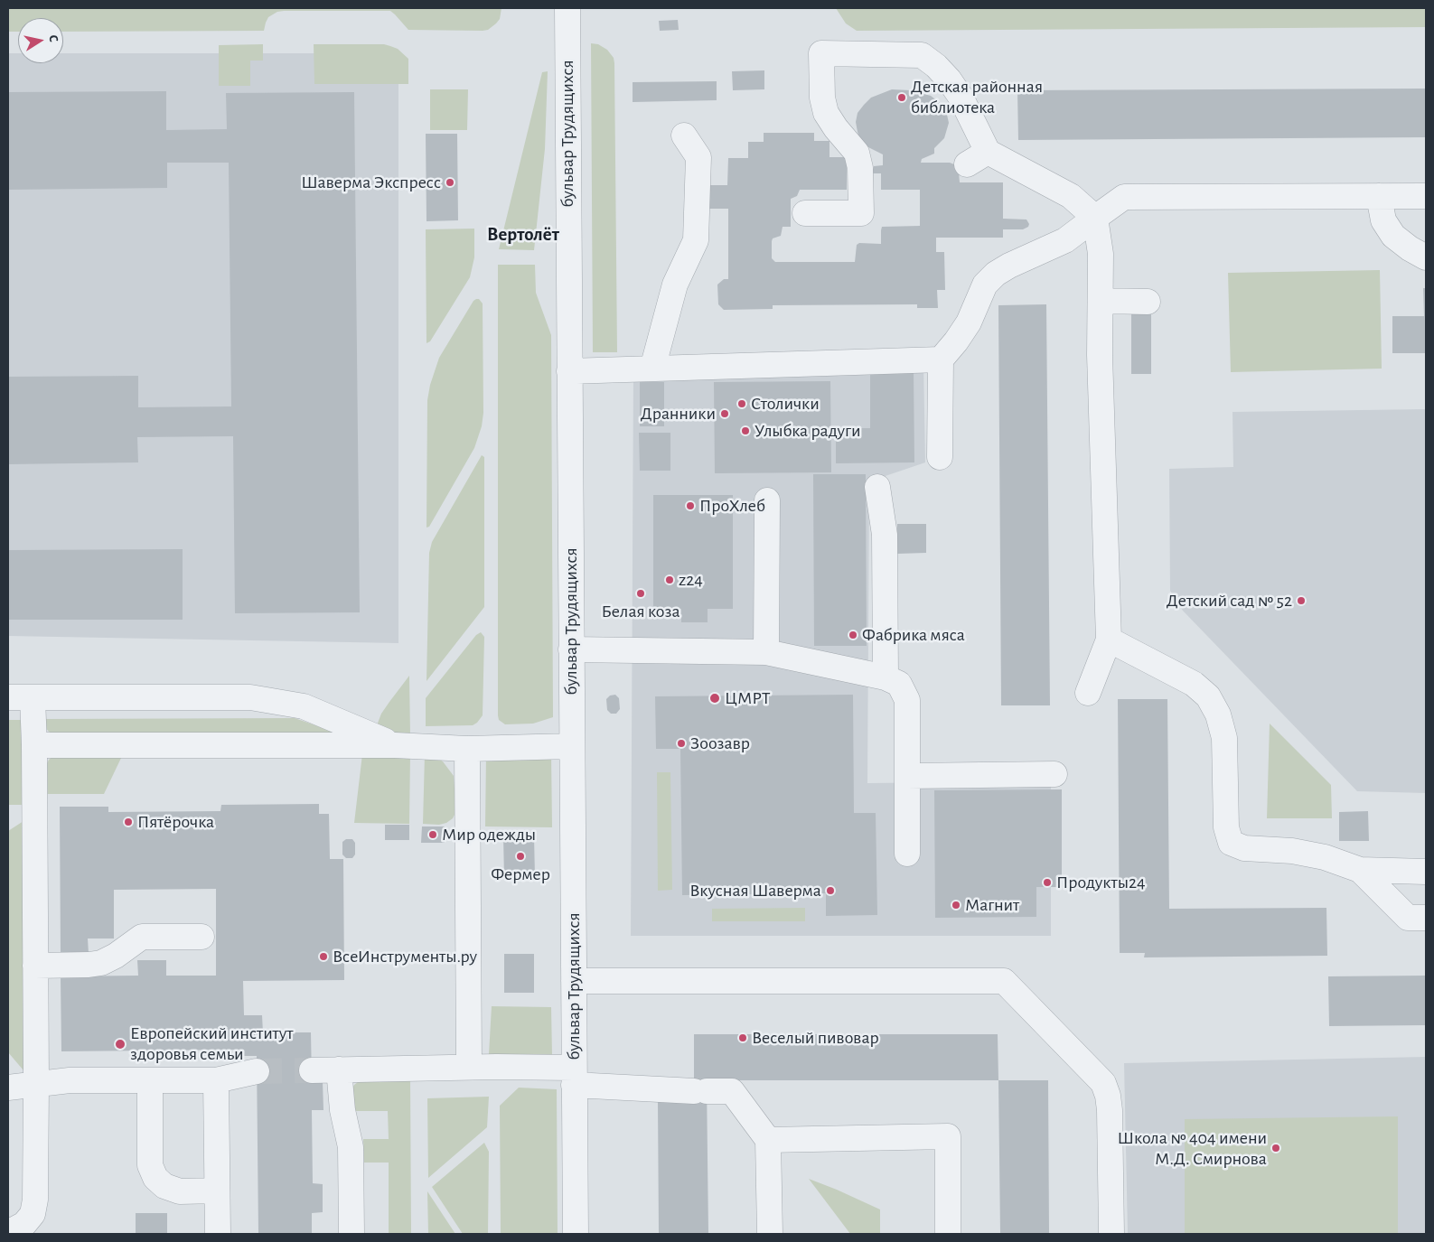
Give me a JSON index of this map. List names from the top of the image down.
{
  "streets": {
    "street": ["бульвар Трудящихся"]
  },
  "districts": ["Вертолёт"],
  "places": [
    "Детская районная библиотека",
    "Шаверма Экспресс",
    "Столички",
    "Дранники",
    "Улыбка радуги",
    "ПроХлеб",
    "z24",
    "Белая коза",
    "Детский сад № 52",
    "Фабрика мяса",
    "ЦМРТ",
    "Зоозавр",
    "Пятёрочка",
    "Мир одежды",
    "Фермер",
    "Продукты24",
    "Вкусная Шаверма",
    "Магнит",
    "ВсеИнструменты.ру",
    "Веселый пивовар",
    "Европейский институт здоровья семьи",
    "Школа № 404 имени М.Д. Смирнова"
  ],
  "north": "right"
}
